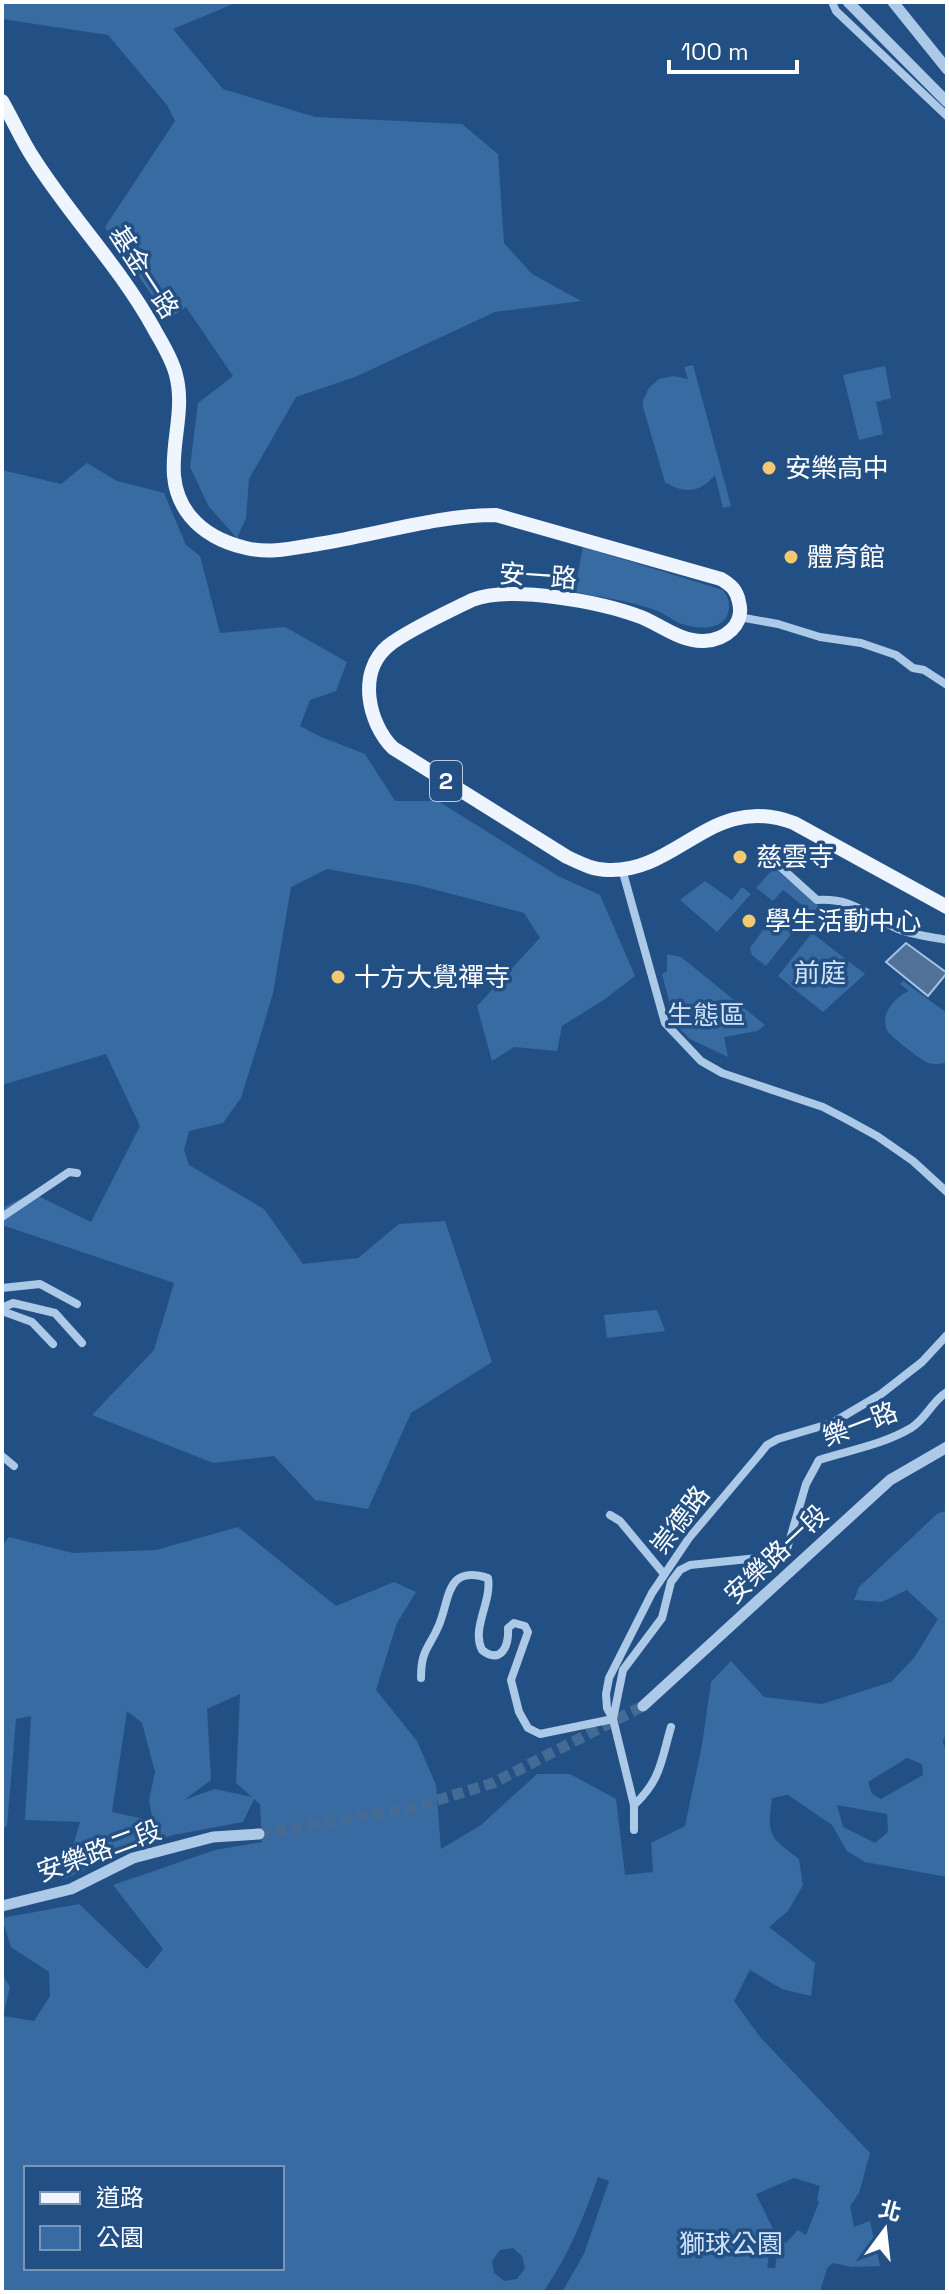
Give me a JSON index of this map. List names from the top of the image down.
{
  "streets": {
    "main road": ["基金一路", "安一路", "2"],
    "street": [
      "樂一路",
      "崇德路",
      "安樂路一段",
      "安樂路二段"
    ]
  },
  "crossings": [
    ["基金一路", "安一路"]
  ],
  "parks": ["前庭", "生態區", "獅球公園"],
  "places": [
    "安樂高中",
    "體育館",
    "慈雲寺",
    "學生活動中心",
    "十方大覺禪寺"
  ],
  "legend": ["道路", "公園"],
  "scale_bar": "100 m",
  "north": "top"
}
